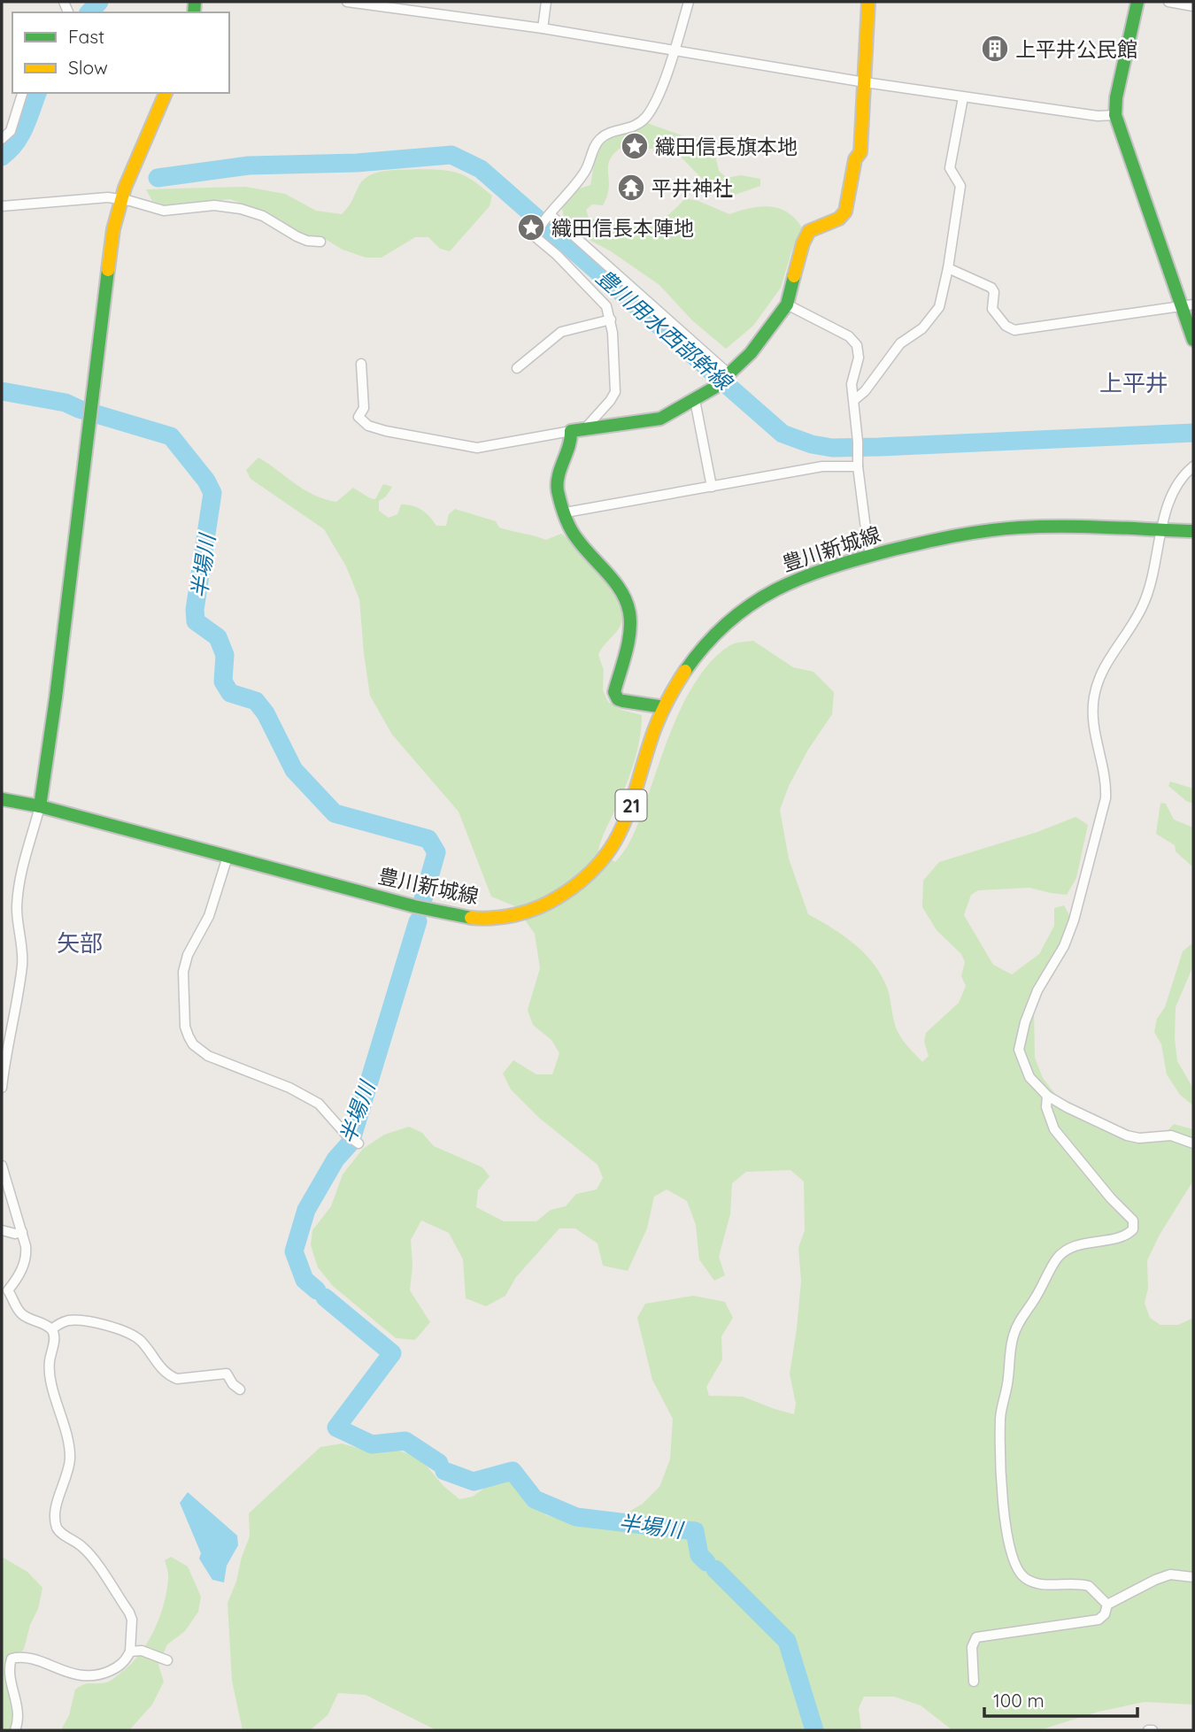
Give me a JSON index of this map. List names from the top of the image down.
{
  "streets": {
    "street": ["豊川新城線", "21"]
  },
  "districts": ["上平井", "矢部"],
  "water": ["豊川用水西部幹線", "半場川"],
  "places": {
    "building": ["上平井公民館"],
    "place": ["織田信長旗本地", "織田信長本陣地"],
    "temple": ["平井神社"]
  },
  "legend": ["Fast", "Slow"],
  "scale_bar": "100 m"
}
